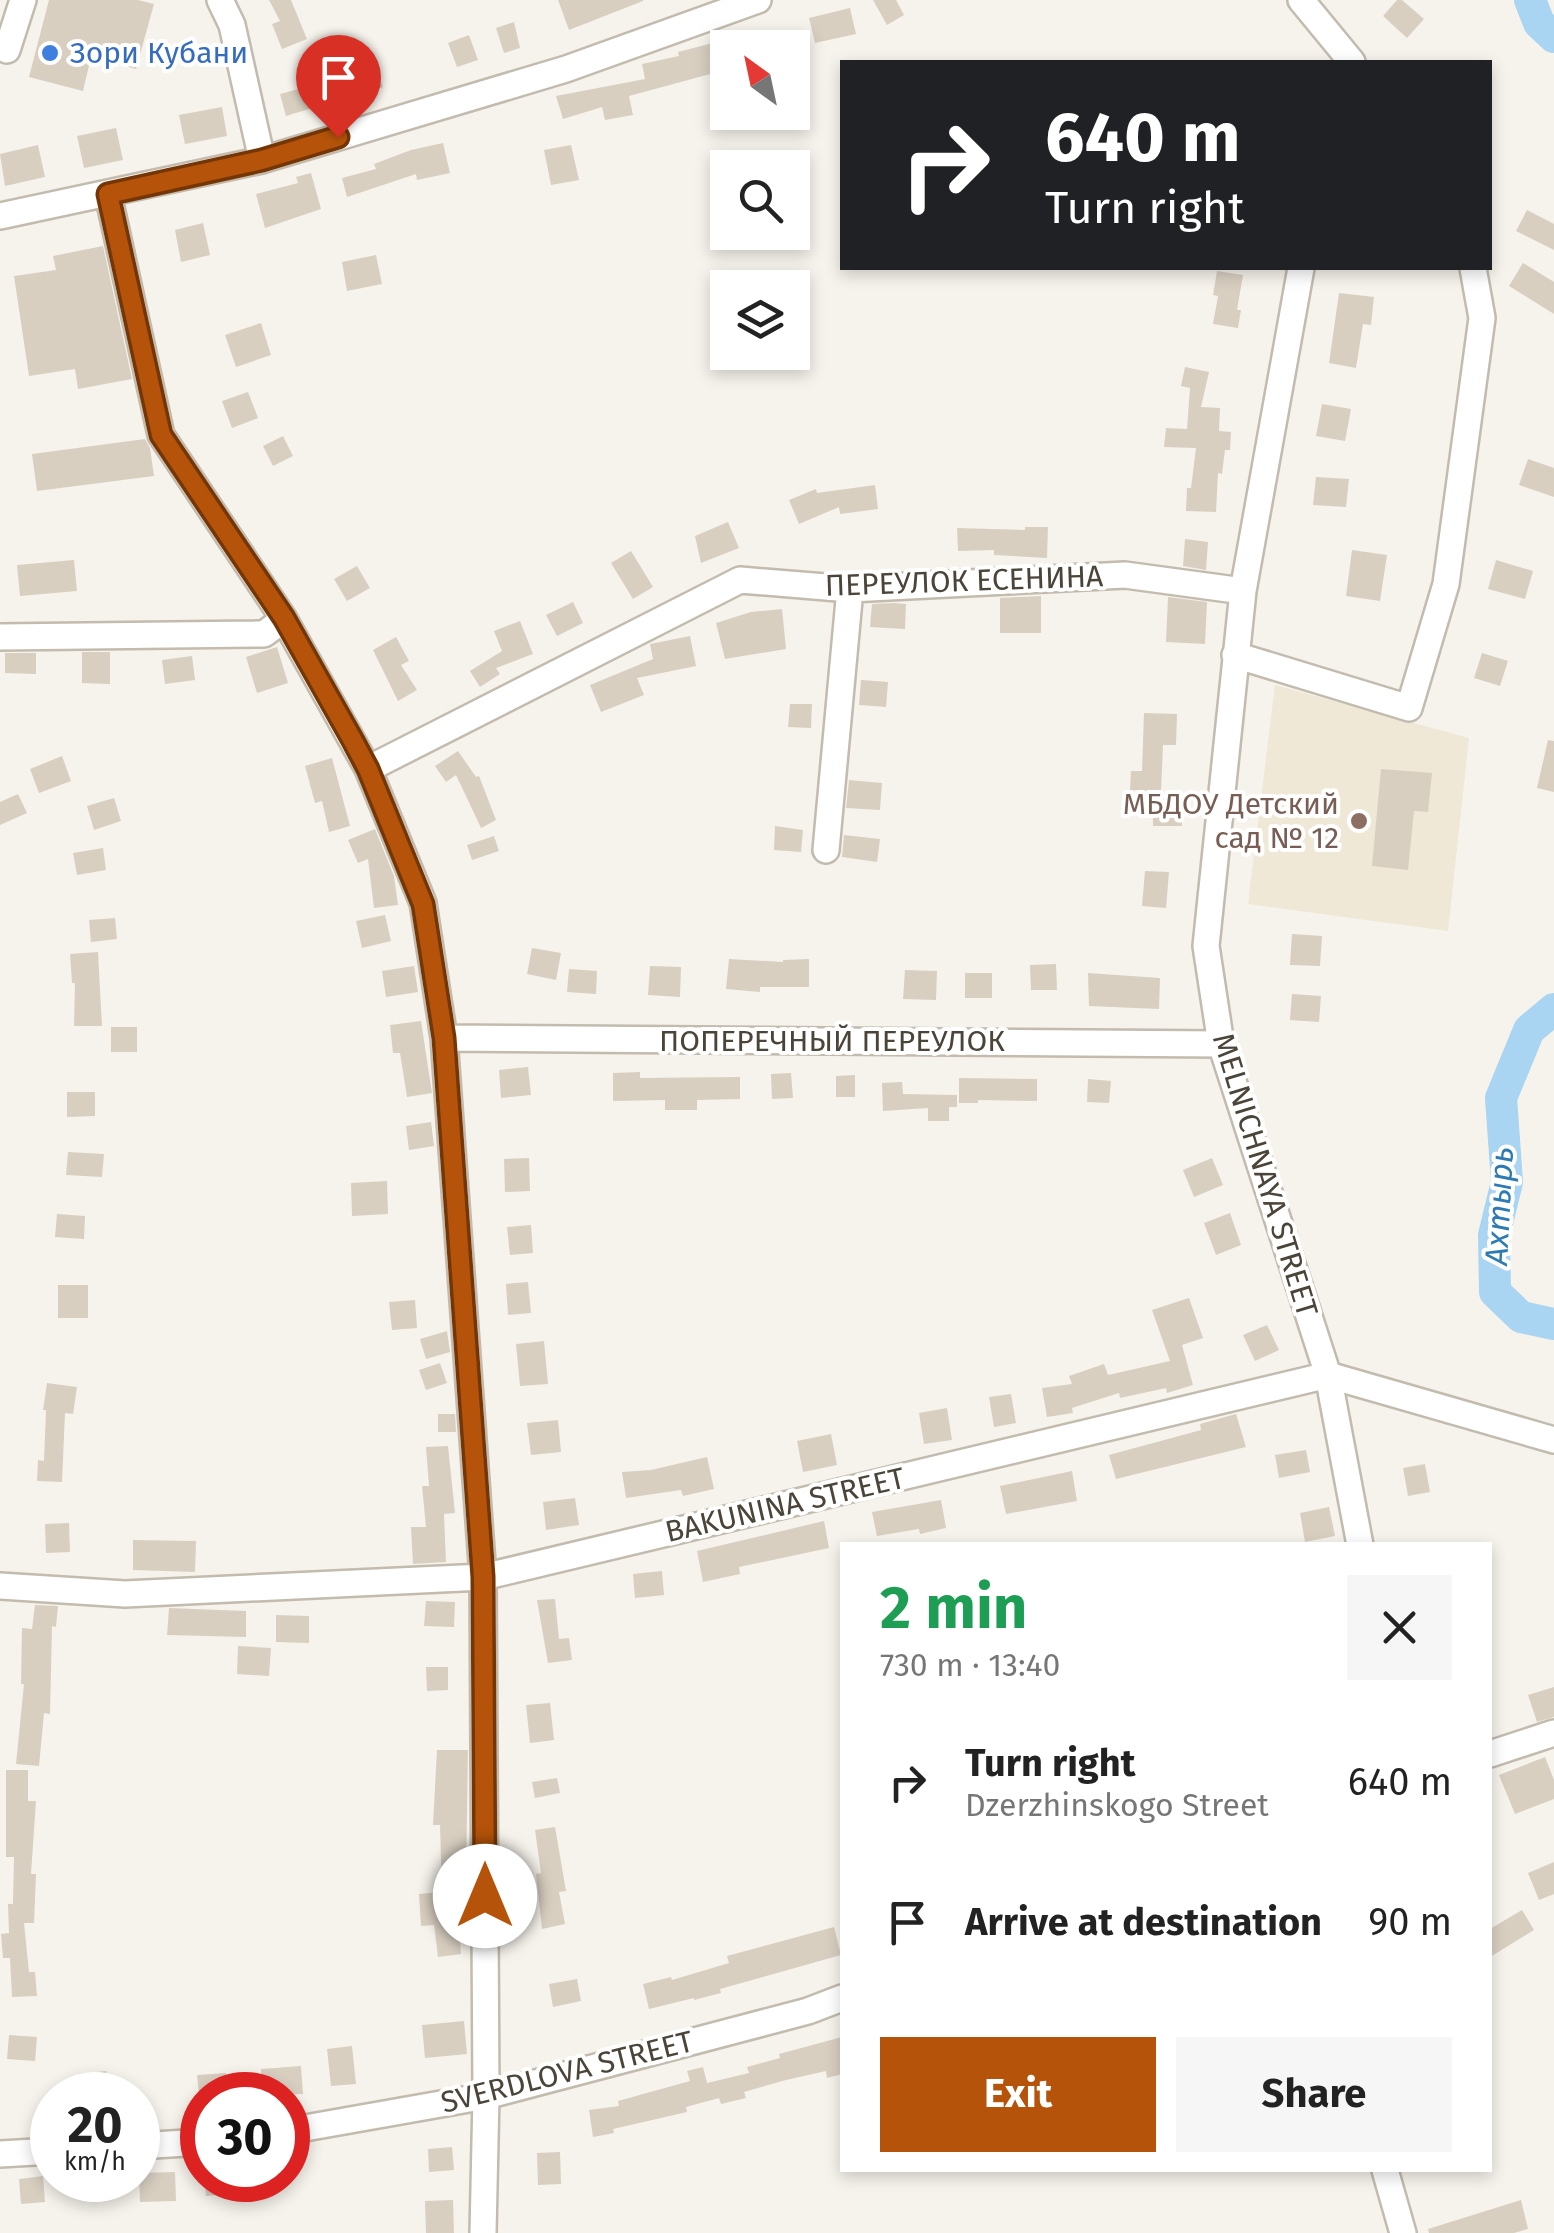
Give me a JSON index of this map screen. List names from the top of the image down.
{
  "streets": {
    "street": [
      "ПЕРЕУЛОК ЕСЕНИНА",
      "ПОПЕРЕЧНЫЙ ПЕРЕУЛОК",
      "MELNICHNAYA STREET",
      "BAKUNINA STREET",
      "SVERDLOVA STREET"
    ]
  },
  "crossings": [
    ["ПЕРЕУЛОК ЕСЕНИНА", "MELNICHNAYA STREET"],
    ["ПОПЕРЕЧНЫЙ ПЕРЕУЛОК", "MELNICHNAYA STREET"],
    ["MELNICHNAYA STREET", "BAKUNINA STREET"]
  ],
  "water": ["Ахтырь"],
  "places": ["Зори Кубани", "МБДОУ Детский сад № 12"],
  "north": "top left",
  "page": {
    "turn": ["640 m", "Turn right"],
    "heading": ["2 min", "730 m · 13:40"],
    "list": [
      {
        "name": "Turn right",
        "note": "Dzerzhinskogo Street",
        "value": "640 m"
      },
      {
        "name": "Arrive at destination",
        "value": "90 m"
      }
    ],
    "buttons": ["Exit", "Share"],
    "speed": "20 km/h",
    "limit": "30"
  }
}
